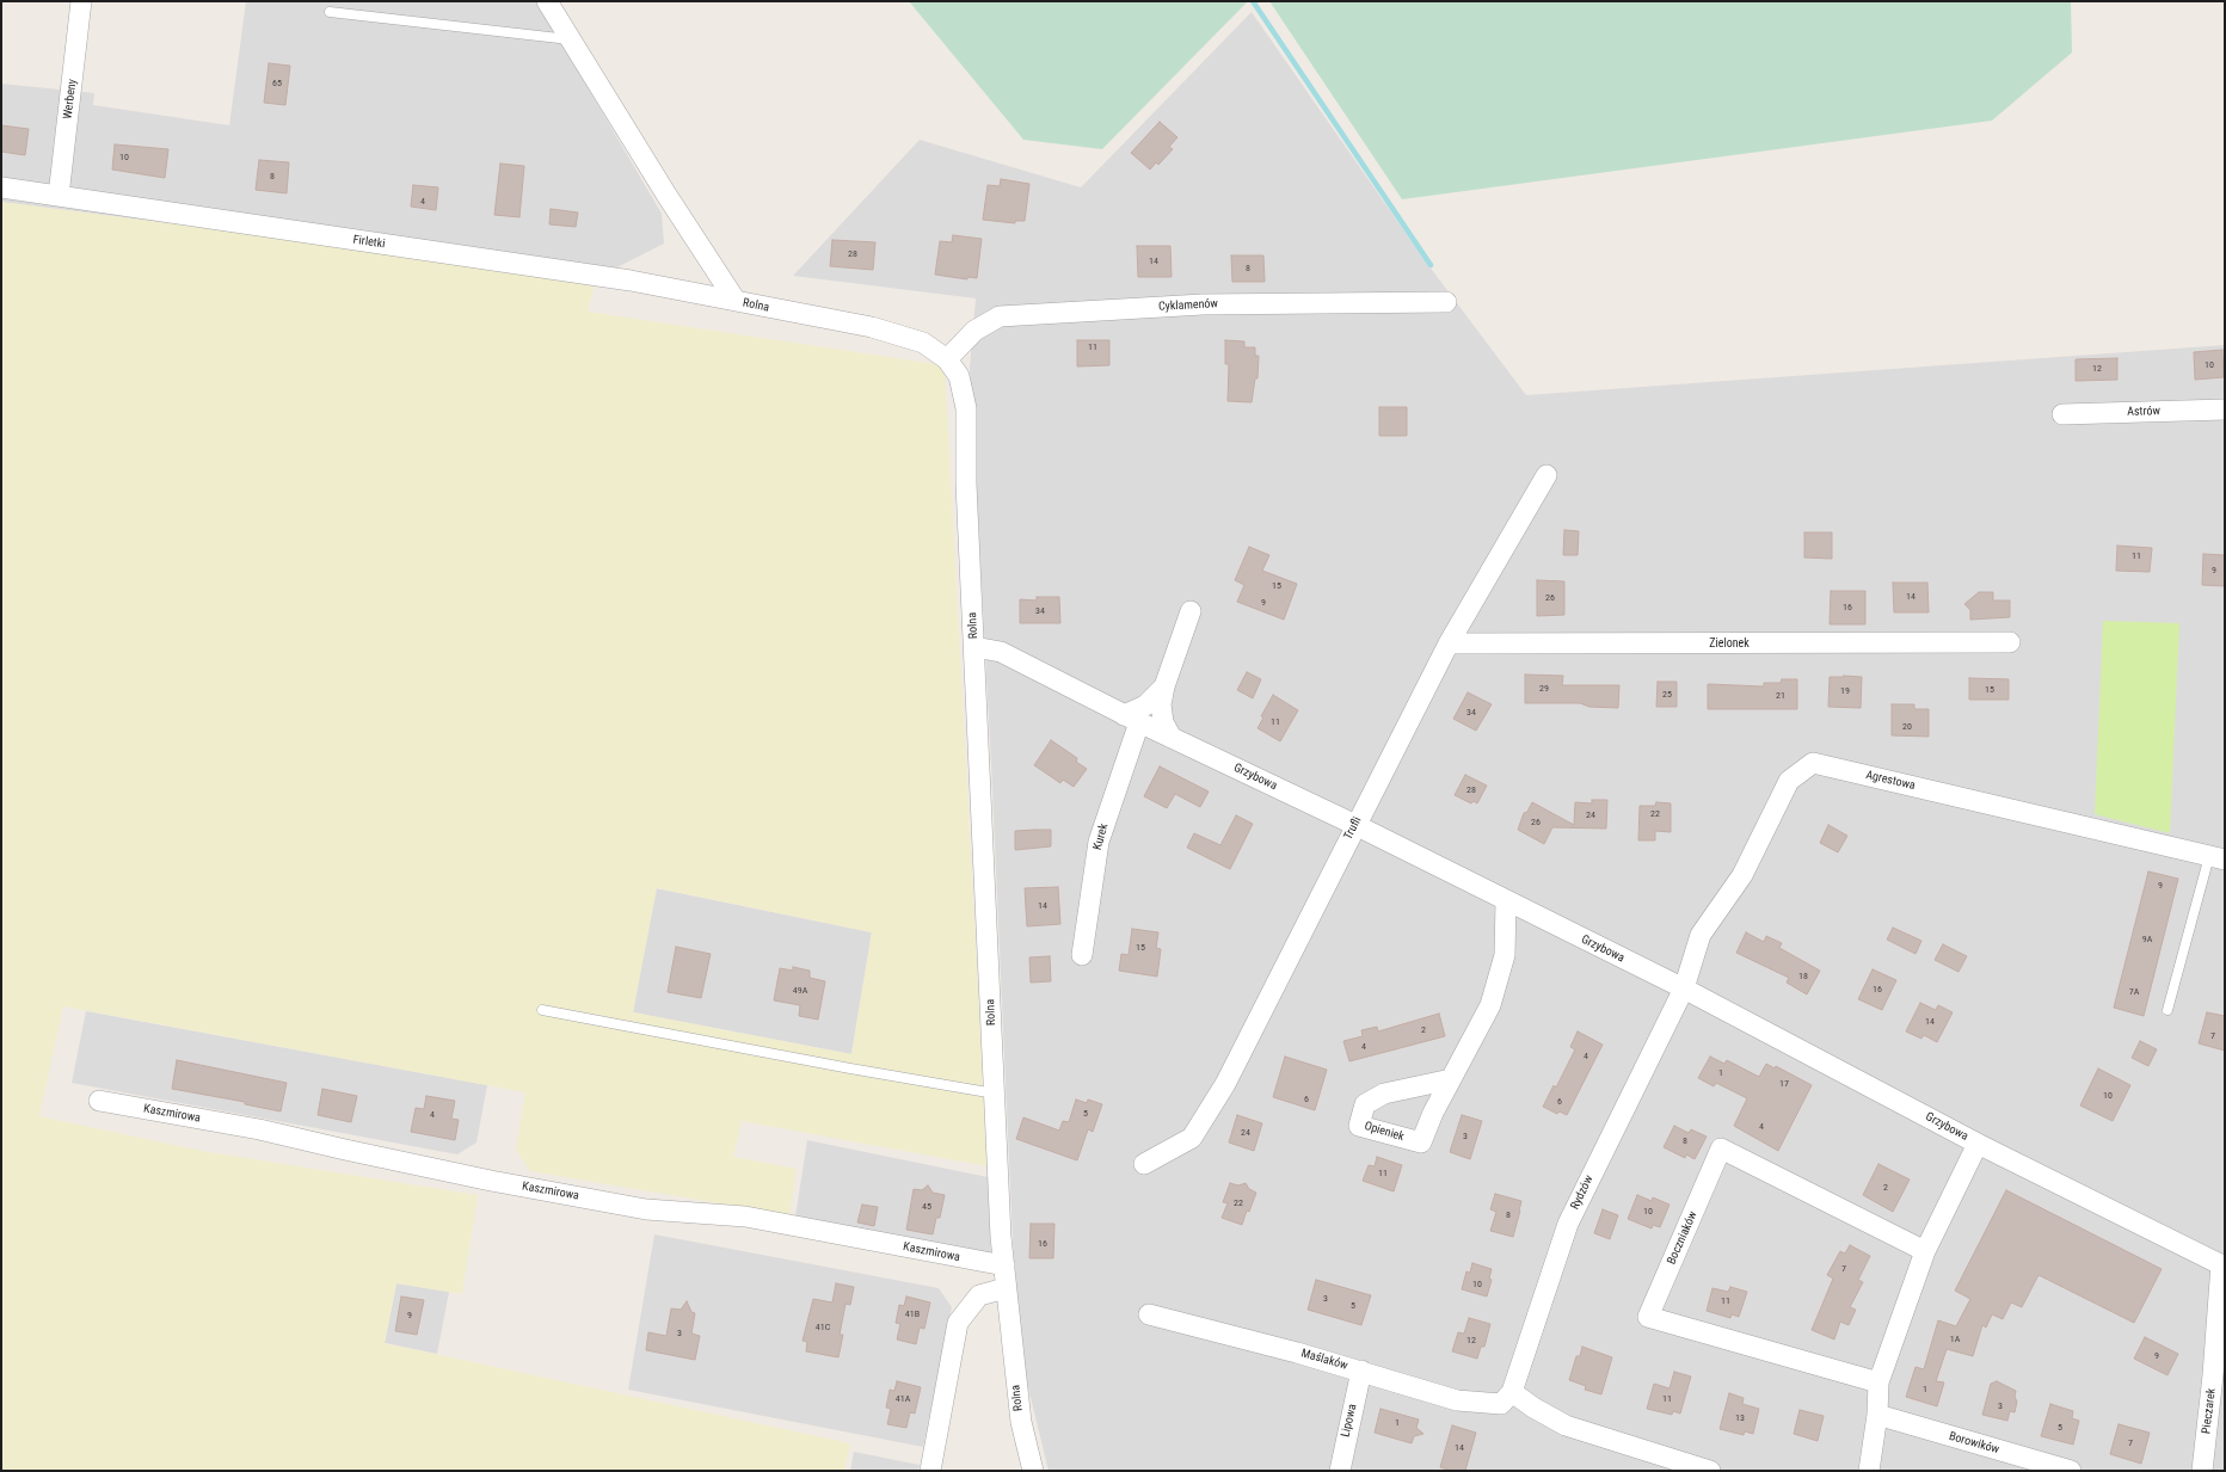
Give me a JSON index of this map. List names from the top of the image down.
{
  "streets": {
    "street": [
      "Werbeny",
      "Firletki",
      "Rolna",
      "Cyklamenów",
      "Astrów",
      "Zielonek",
      "Grzybowa",
      "Agrestowa",
      "Trufli",
      "Kurek",
      "Kaszmirowa",
      "Rydzów",
      "Boczniaków",
      "Maślaków",
      "Pieczarek",
      "Lipowa",
      "Borowików"
    ]
  },
  "crossings": [
    ["Werbeny", "Firletki"],
    ["Firletki", "Rolna"],
    ["Rolna", "Cyklamenów"],
    ["Rolna", "Grzybowa"],
    ["Rolna", "Kaszmirowa"],
    ["Zielonek", "Trufli"],
    ["Grzybowa", "Agrestowa"],
    ["Grzybowa", "Trufli"],
    ["Grzybowa", "Kurek"],
    ["Grzybowa", "Rydzów"],
    ["Grzybowa", "Pieczarek"],
    ["Agrestowa", "Rydzów"],
    ["Rydzów", "Maślaków"],
    ["Maślaków", "Lipowa"]
  ],
  "house_numbers": [
    "65",
    "10",
    "8",
    "4",
    "28",
    "14",
    "8",
    "11",
    "10",
    "12",
    "11",
    "9",
    "15",
    "14",
    "26",
    "9",
    "16",
    "34",
    "29",
    "15",
    "19",
    "25",
    "21",
    "34",
    "11",
    "20",
    "28",
    "22",
    "24",
    "26",
    "9",
    "14",
    "9A",
    "15",
    "18",
    "16",
    "49A",
    "7A",
    "14",
    "2",
    "7",
    "4",
    "4",
    "1",
    "17",
    "10",
    "6",
    "6",
    "5",
    "4",
    "4",
    "24",
    "3",
    "8",
    "11",
    "2",
    "22",
    "45",
    "10",
    "8",
    "16",
    "7",
    "10",
    "3",
    "11",
    "5",
    "41B",
    "9",
    "41C",
    "3",
    "1A",
    "12",
    "9",
    "1",
    "41A",
    "11",
    "3",
    "13",
    "1",
    "5",
    "7",
    "14"
  ]
}
